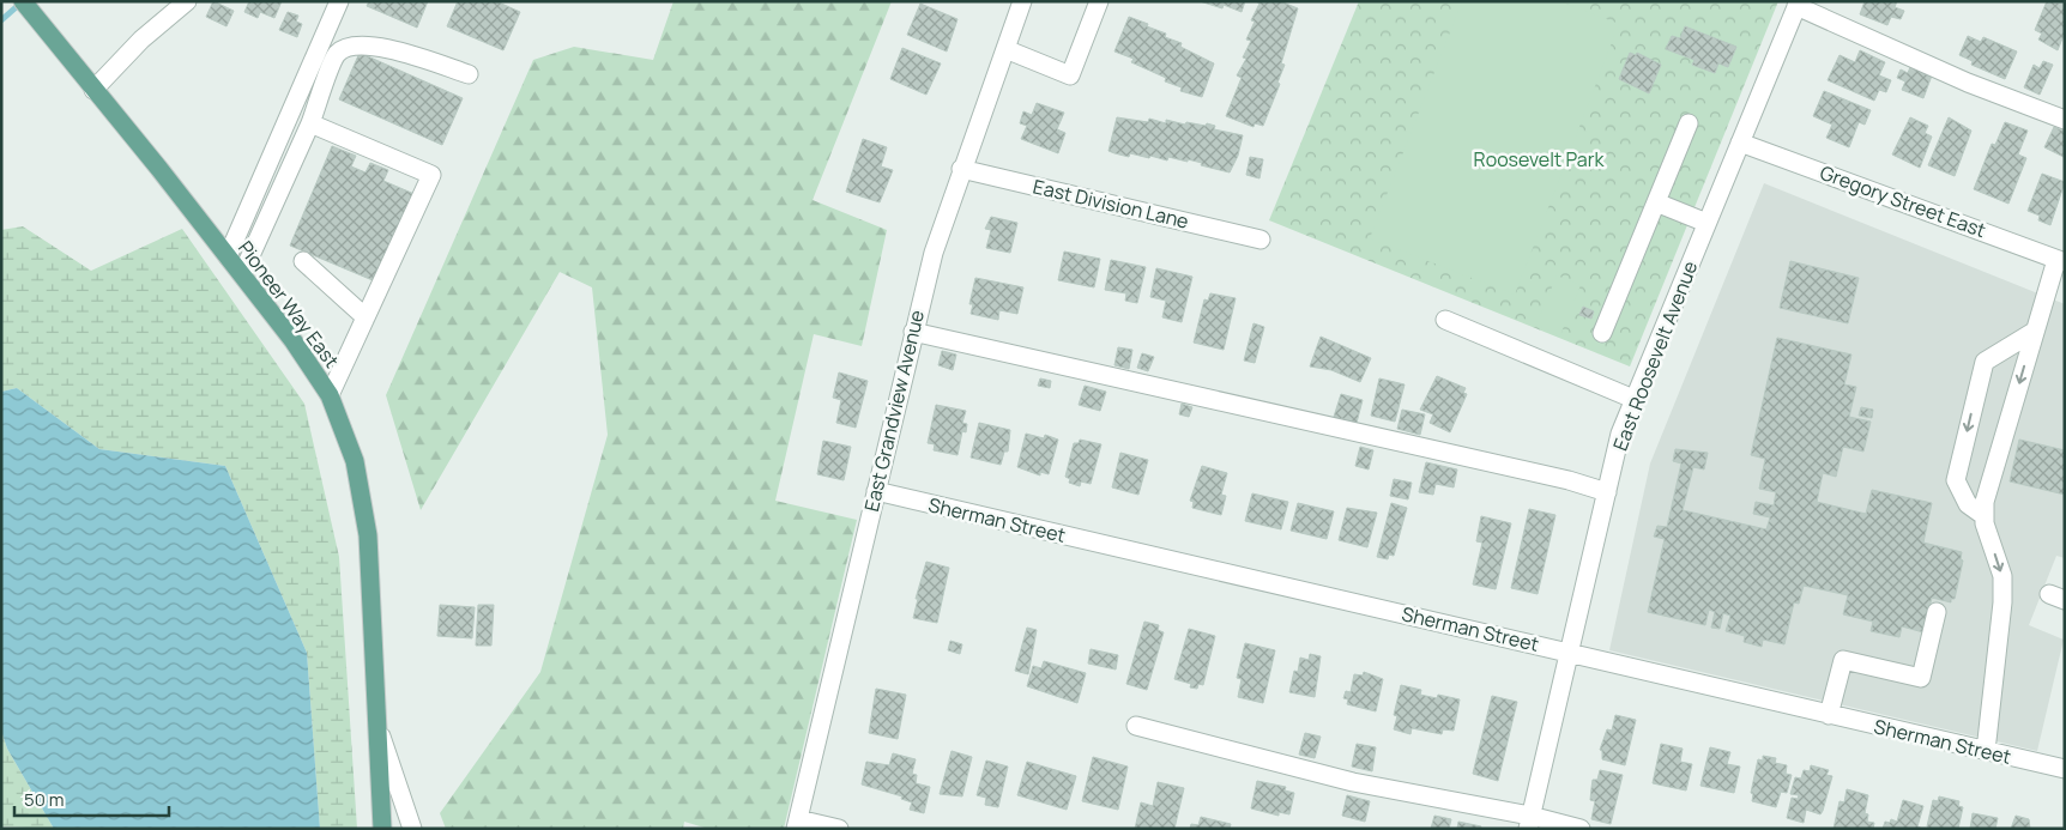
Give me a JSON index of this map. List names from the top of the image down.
{
  "streets": {
    "main road": ["Pioneer Way East"],
    "street": [
      "Gregory Street East",
      "East Division Lane",
      "East Roosevelt Avenue",
      "East Grandview Avenue",
      "Sherman Street"
    ]
  },
  "crossings": [
    ["Gregory Street East", "East Roosevelt Avenue"],
    ["East Division Lane", "East Grandview Avenue"],
    ["East Roosevelt Avenue", "Sherman Street"],
    ["East Grandview Avenue", "Sherman Street"]
  ],
  "parks": ["Roosevelt Park"],
  "scale_bar": "50 m"
}
